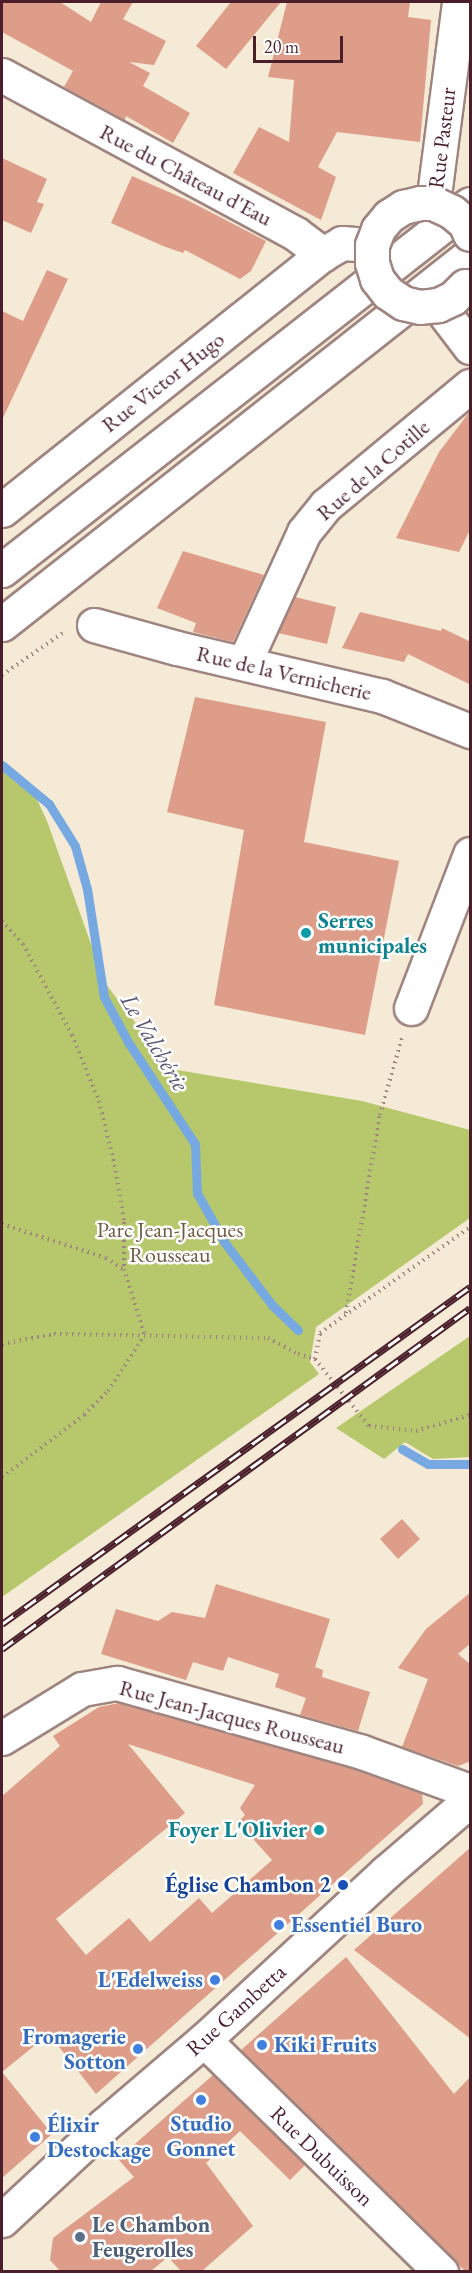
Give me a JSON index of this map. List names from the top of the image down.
{
  "streets": {
    "main road": [
      "Rue Pasteur",
      "Rue du Château d'Eau",
      "Rue Victor Hugo",
      "Rue de la Cotille",
      "Rue de la Vernicherie",
      "Rue Jean-Jacques Rousseau",
      "Rue Gambetta",
      "Rue Dubuisson"
    ]
  },
  "crossings": [
    ["Rue du Château d'Eau", "Rue Victor Hugo"],
    ["Rue de la Cotille", "Rue de la Vernicherie"],
    ["Rue Gambetta", "Rue Dubuisson"]
  ],
  "water": ["Le Valchérie"],
  "parks": ["Parc Jean-Jacques Rousseau"],
  "places": [
    "Serres municipales",
    "Foyer L'Olivier",
    "Église Chambon 2",
    "Essentiel Buro",
    "L'Edelweiss",
    "Kiki Fruits",
    "Fromagerie Sotton",
    "Studio Gonnet",
    "Élixir Destockage",
    "Le Chambon Feugerolles"
  ],
  "scale_bar": "20 m"
}
